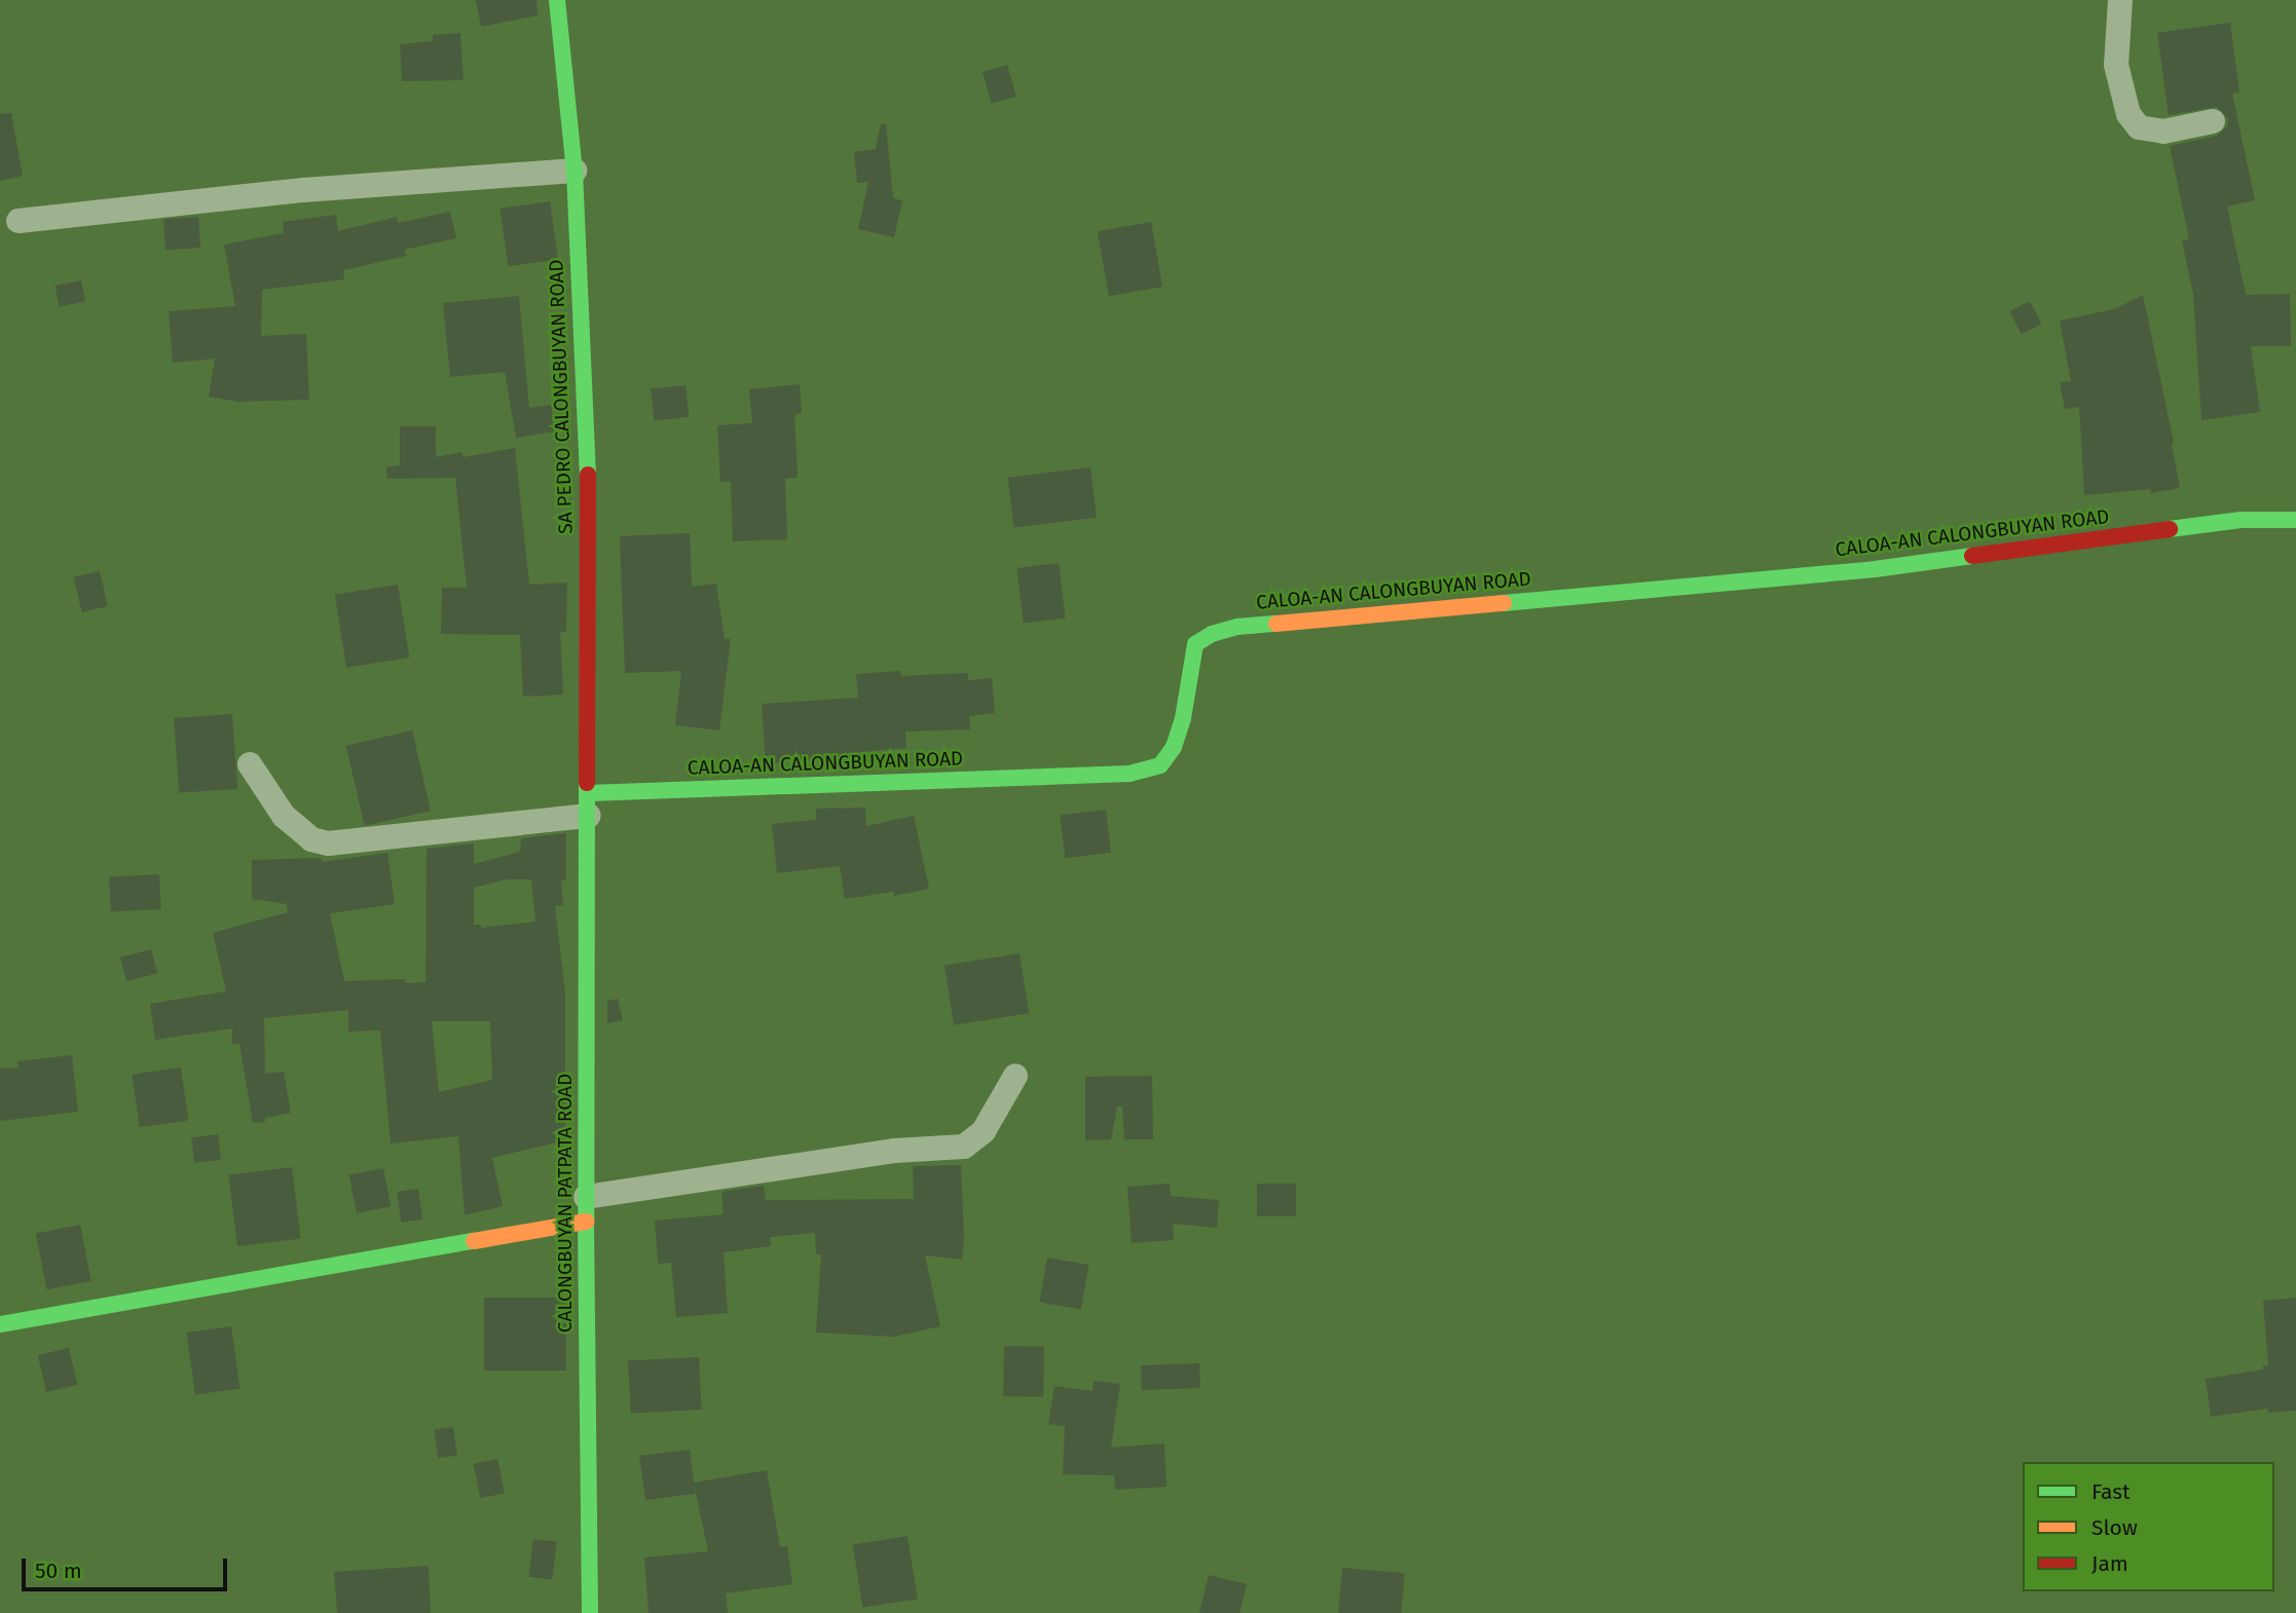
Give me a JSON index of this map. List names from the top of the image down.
{
  "streets": {
    "street": ["SA PEDRO CALONGBUYAN ROAD", "CALOA-AN CALONGBUYAN ROAD", "CALONGBUYAN PATPATA ROAD"]
  },
  "crossings": [
    ["SA PEDRO CALONGBUYAN ROAD", "CALOA-AN CALONGBUYAN ROAD"],
    ["SA PEDRO CALONGBUYAN ROAD", "CALONGBUYAN PATPATA ROAD"],
    ["CALOA-AN CALONGBUYAN ROAD", "CALONGBUYAN PATPATA ROAD"]
  ],
  "legend": ["Fast", "Slow", "Jam"],
  "scale_bar": "50 m"
}
